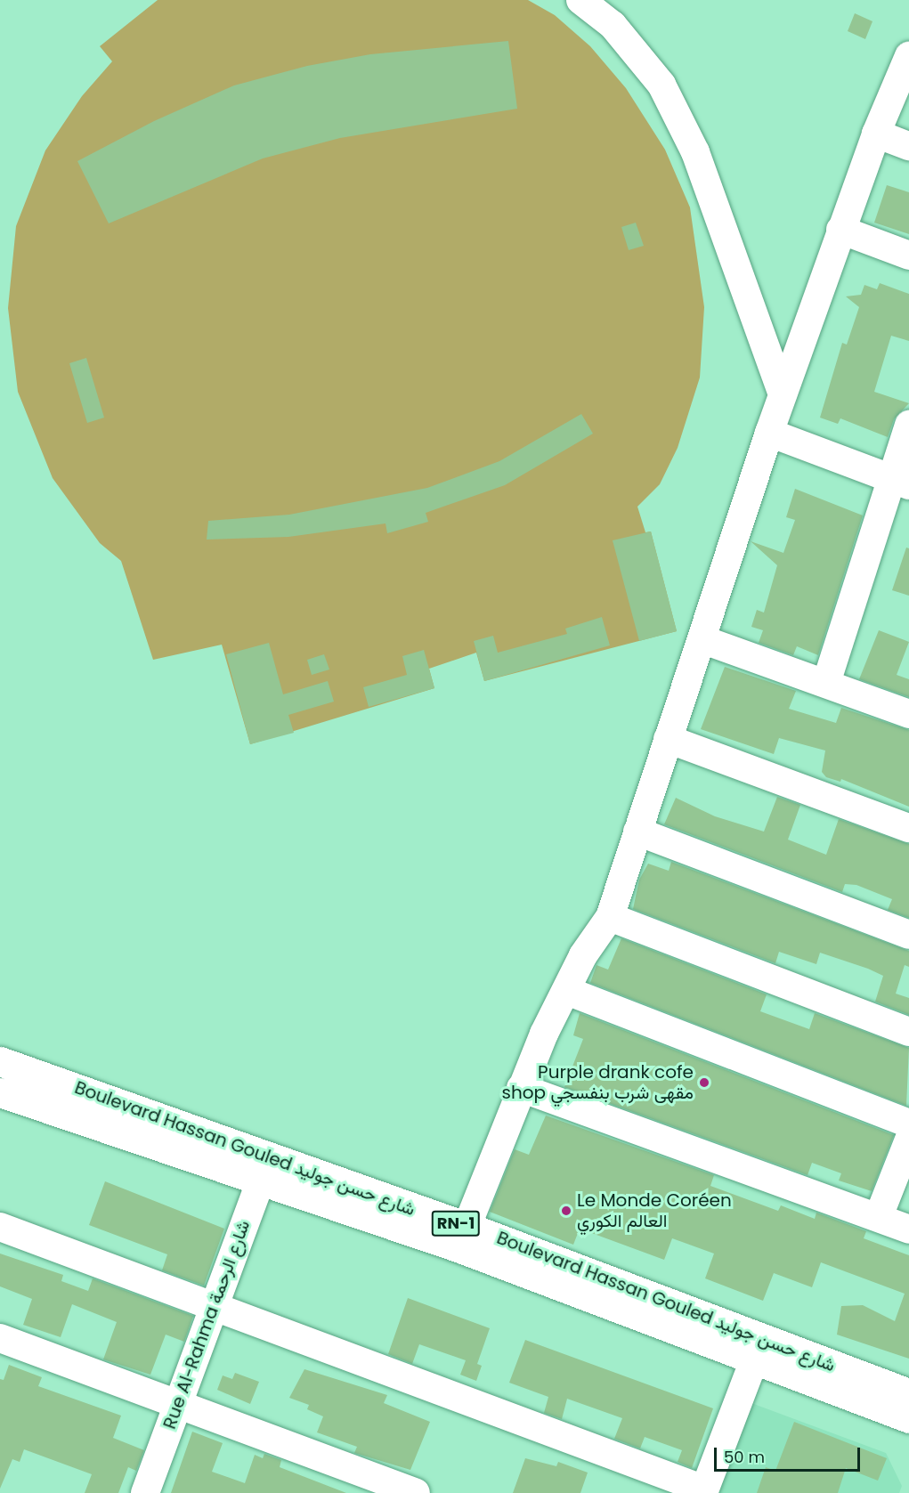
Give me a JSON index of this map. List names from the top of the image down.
{
  "streets": {
    "main road": ["Boulevard Hassan Gouled شارع حسن جوليد", "RN-1"],
    "street": ["Rue Al-Rahma شارع الرحمة"]
  },
  "crossings": [
    ["Boulevard Hassan Gouled شارع حسن جوليد", "Rue Al-Rahma شارع الرحمة"]
  ],
  "places": ["Purple drank cofe shop مقهى شرب بنفسجي", "Le Monde Coréen العالم الكوري"],
  "scale_bar": "50 m"
}
